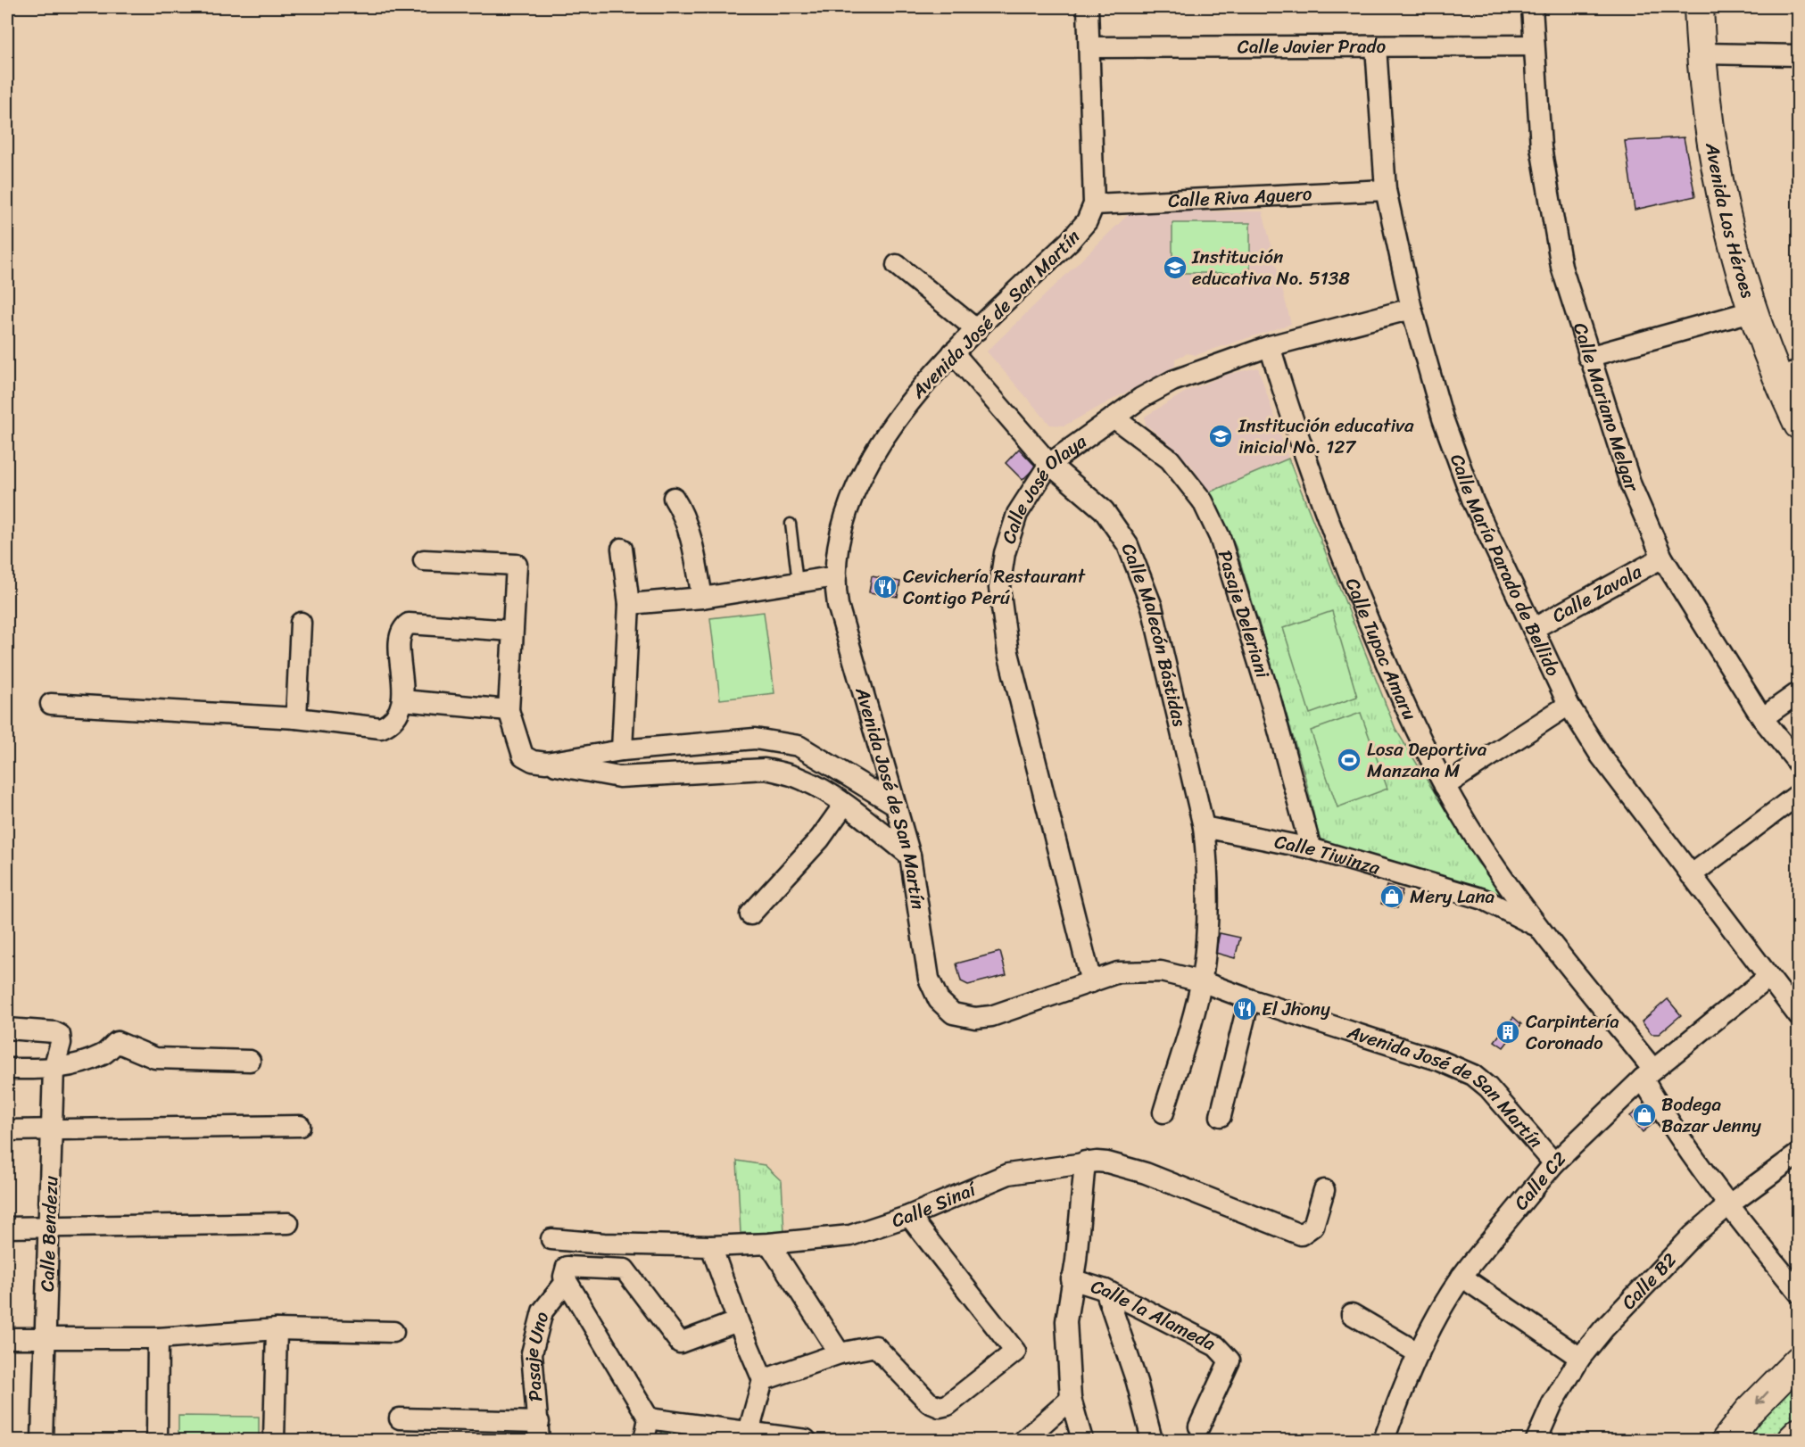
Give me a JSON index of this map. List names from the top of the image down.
{
  "streets": {
    "street": [
      "Calle Javier Prado",
      "Calle Riva Aguero",
      "Avenida Los Héroes",
      "Avenida José de San Martín",
      "Calle Mariano Melgar",
      "Calle José Olaya",
      "Calle María Parado de Bellido",
      "Calle Zavala",
      "Pasaje Deleriani",
      "Calle Malecón Bástidas",
      "Calle Tupac Amaru",
      "Calle Tiwinza",
      "Calle C2",
      "Calle Sinaí",
      "Calle Bendezu",
      "Calle B2",
      "Calle la Alameda",
      "Pasaje Uno"
    ]
  },
  "crossings": [
    ["Calle Javier Prado", "Calle Mariano Melgar"],
    ["Calle Javier Prado", "Calle María Parado de Bellido"],
    ["Calle Riva Aguero", "Avenida José de San Martín"],
    ["Calle Riva Aguero", "Calle María Parado de Bellido"],
    ["Avenida José de San Martín", "Calle José Olaya"],
    ["Avenida José de San Martín", "Calle Malecón Bástidas"],
    ["Avenida José de San Martín", "Calle C2"],
    ["Calle Mariano Melgar", "Calle Zavala"],
    ["Calle José Olaya", "Calle María Parado de Bellido"],
    ["Calle José Olaya", "Pasaje Deleriani"],
    ["Calle José Olaya", "Calle Malecón Bástidas"],
    ["Calle José Olaya", "Calle Tupac Amaru"],
    ["Calle María Parado de Bellido", "Calle Zavala"],
    ["Calle María Parado de Bellido", "Calle C2"],
    ["Pasaje Deleriani", "Calle Tiwinza"],
    ["Calle Malecón Bástidas", "Calle Tiwinza"],
    ["Calle Tupac Amaru", "Calle Tiwinza"],
    ["Calle Tupac Amaru", "Calle C2"],
    ["Calle Tupac Amaru", "Calle B2"]
  ],
  "places": {
    "school or university": ["Institución educativa No. 5138", "Institución educativa inicial No. 127"],
    "restaurant": ["Cevichería Restaurant Contigo Perú", "El Jhony"],
    "sports": ["Losa Deportiva Manzana M"],
    "shop": ["Mery Lana", "Bodega Bazar Jenny"],
    "building": ["Carpintería Coronado"]
  }
}
